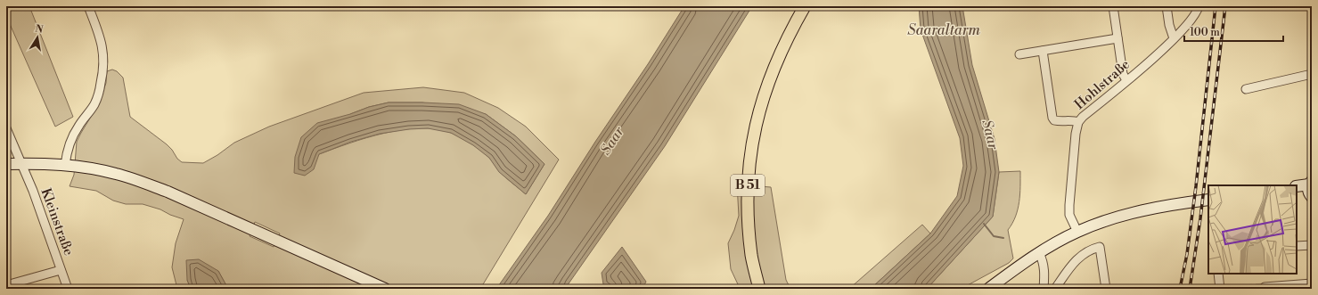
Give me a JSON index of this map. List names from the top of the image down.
{
  "streets": {
    "main road": ["B 51"],
    "street": ["Hohlstraße", "Kleinstraße"]
  },
  "water": ["Saaraltarm", "Saar"],
  "scale_bar": "100 m",
  "north": "top"
}
